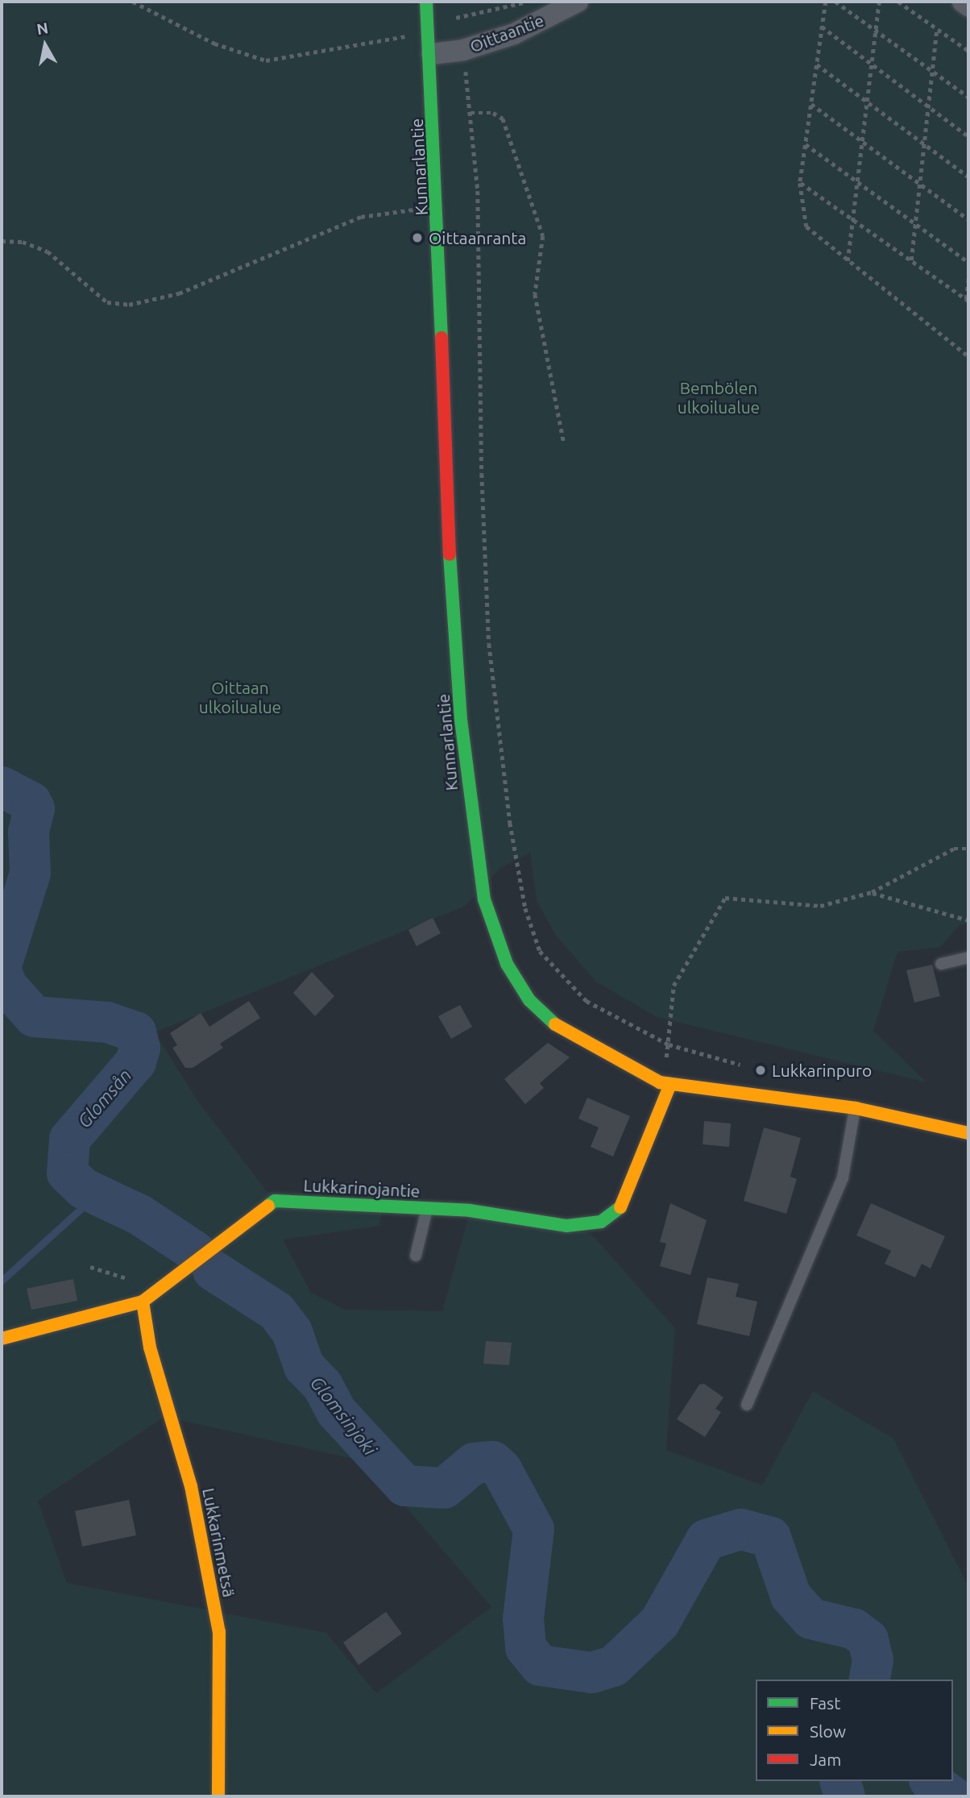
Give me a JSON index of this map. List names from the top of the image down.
{
  "streets": {
    "main road": ["Kunnarlantie", "Lukkarinojantie", "Lukkarinmetsä"],
    "street": ["Oittaantie"]
  },
  "crossings": [
    ["Oittaantie", "Kunnarlantie"],
    ["Kunnarlantie", "Lukkarinojantie"],
    ["Lukkarinojantie", "Lukkarinmetsä"]
  ],
  "water": ["Glomsån", "Glomsinjoki"],
  "parks": ["Bembölen ulkoilualue", "Oittaan ulkoilualue"],
  "places": ["Oittaanranta", "Lukkarinpuro"],
  "legend": ["Fast", "Slow", "Jam"],
  "north": "top"
}
